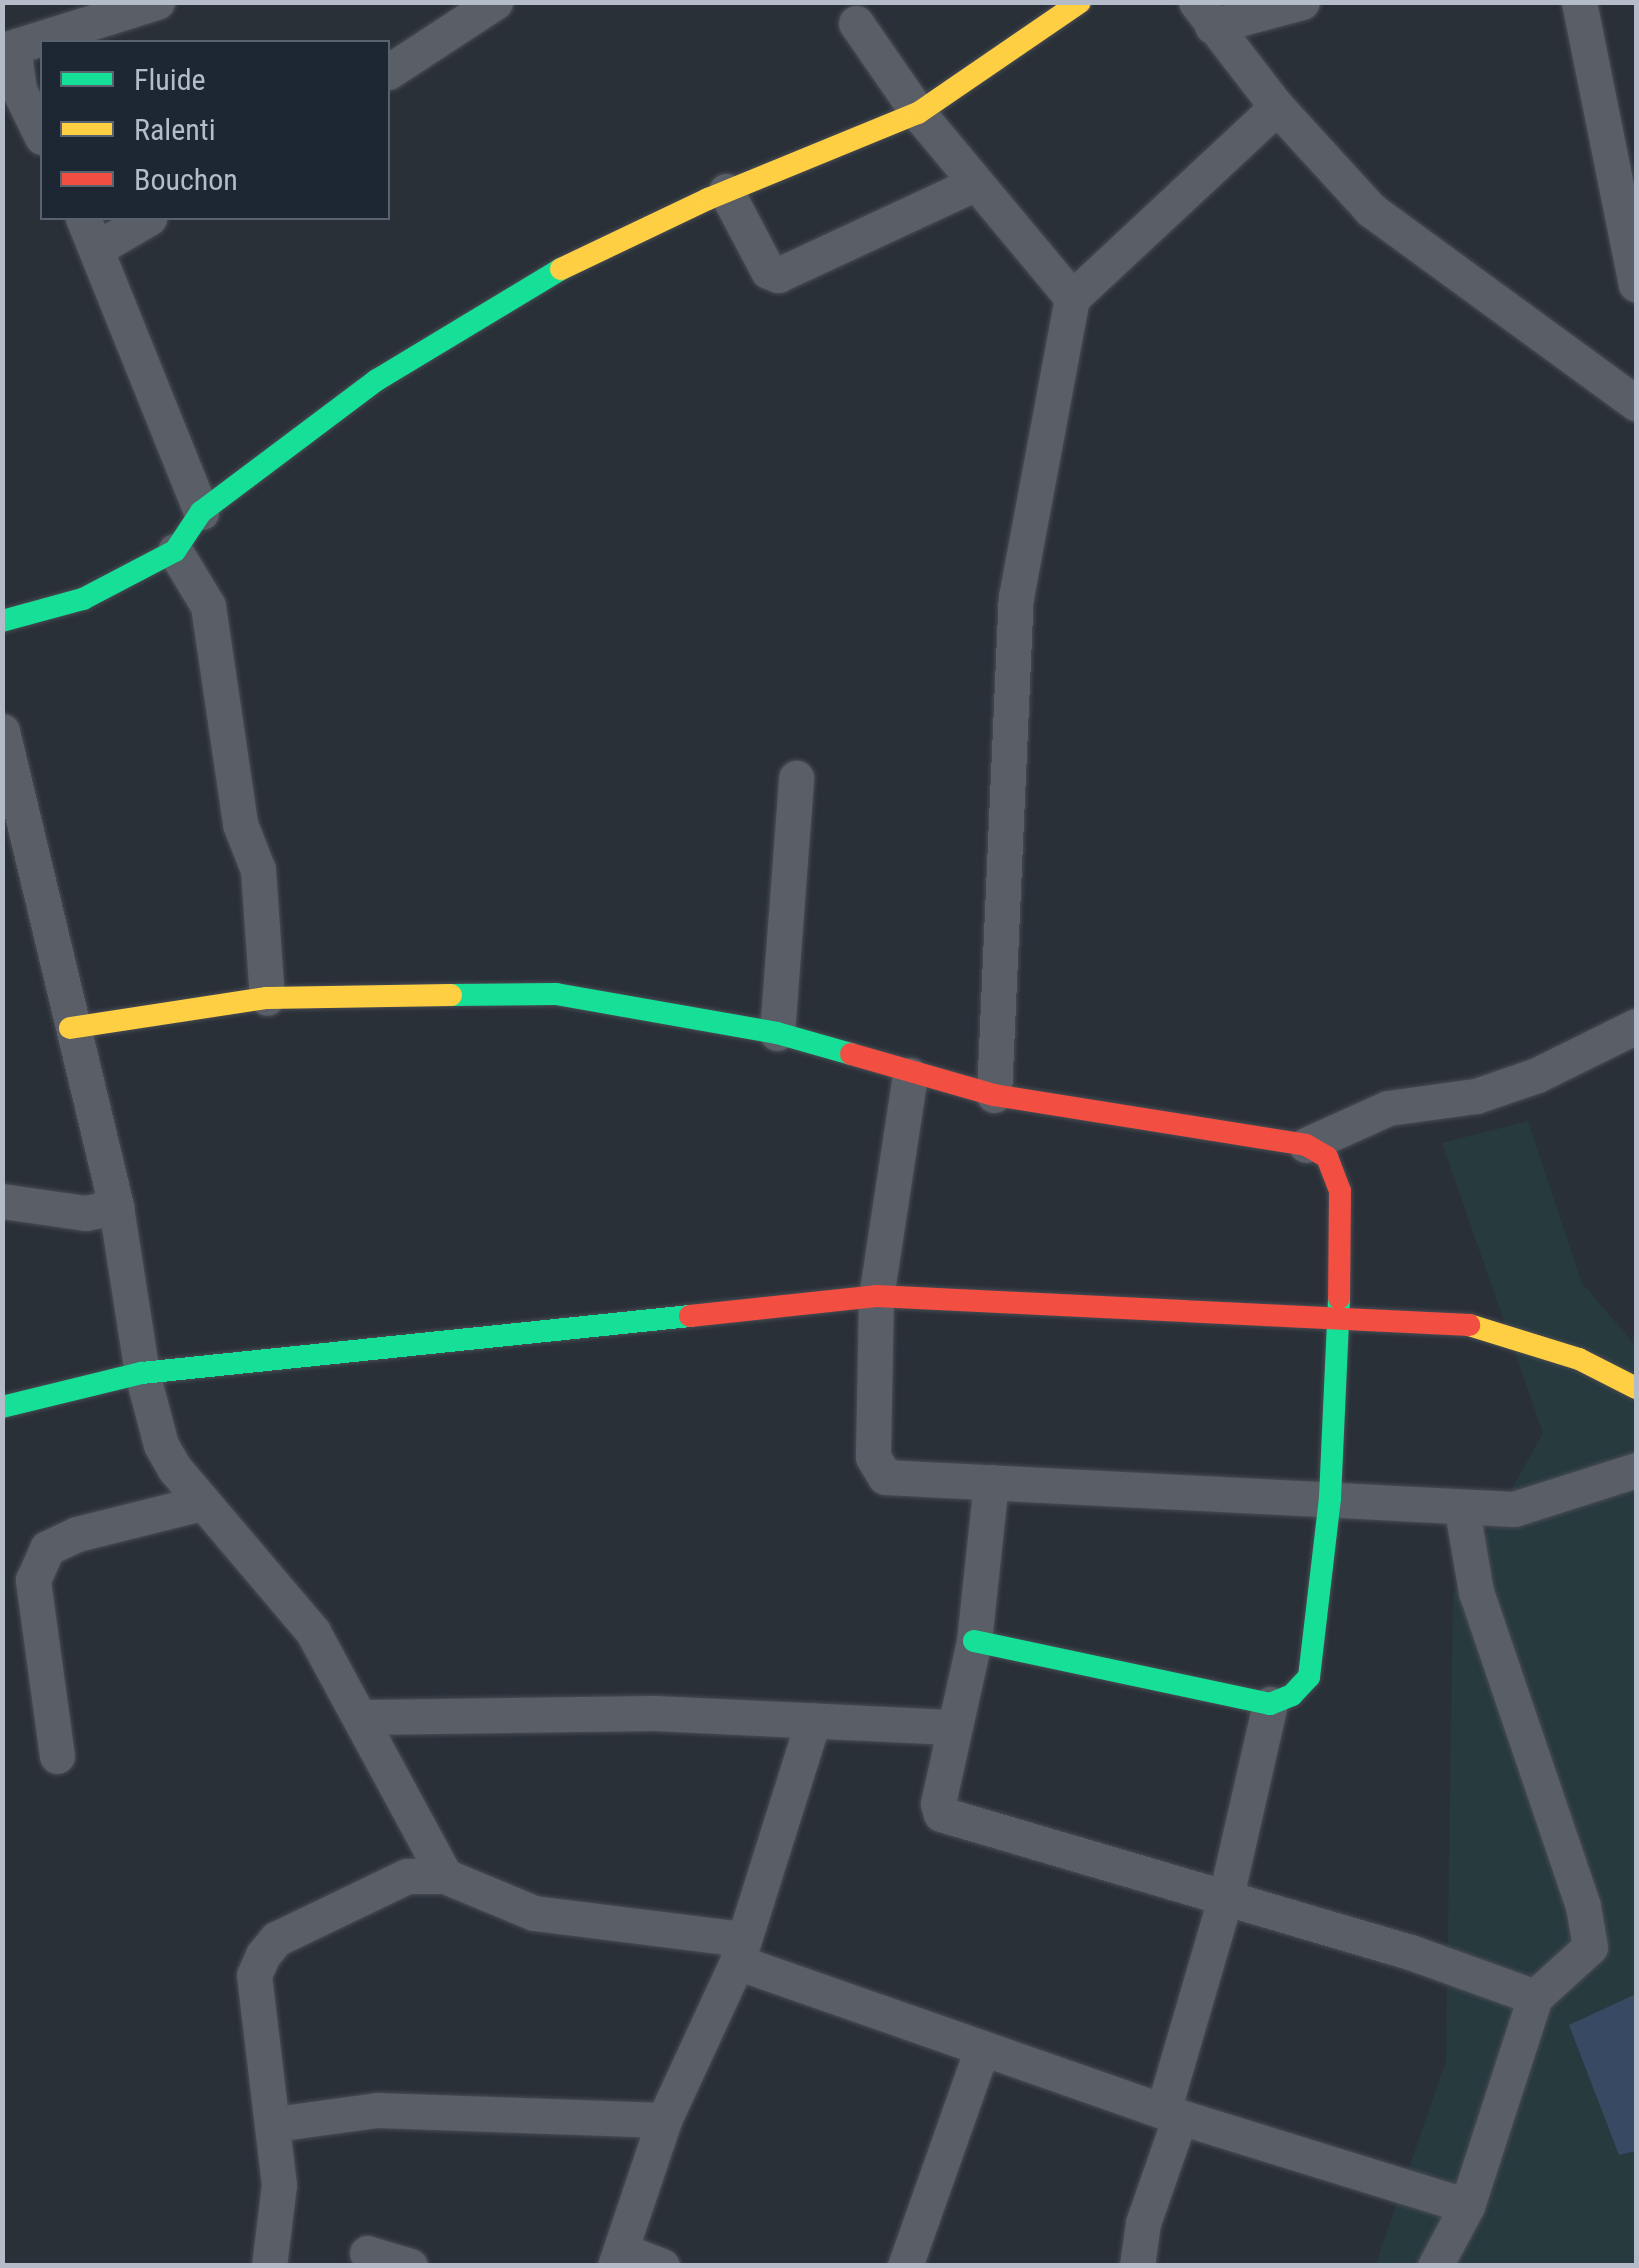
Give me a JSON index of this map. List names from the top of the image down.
{
  "legend": ["Fluide", "Ralenti", "Bouchon"]
}
